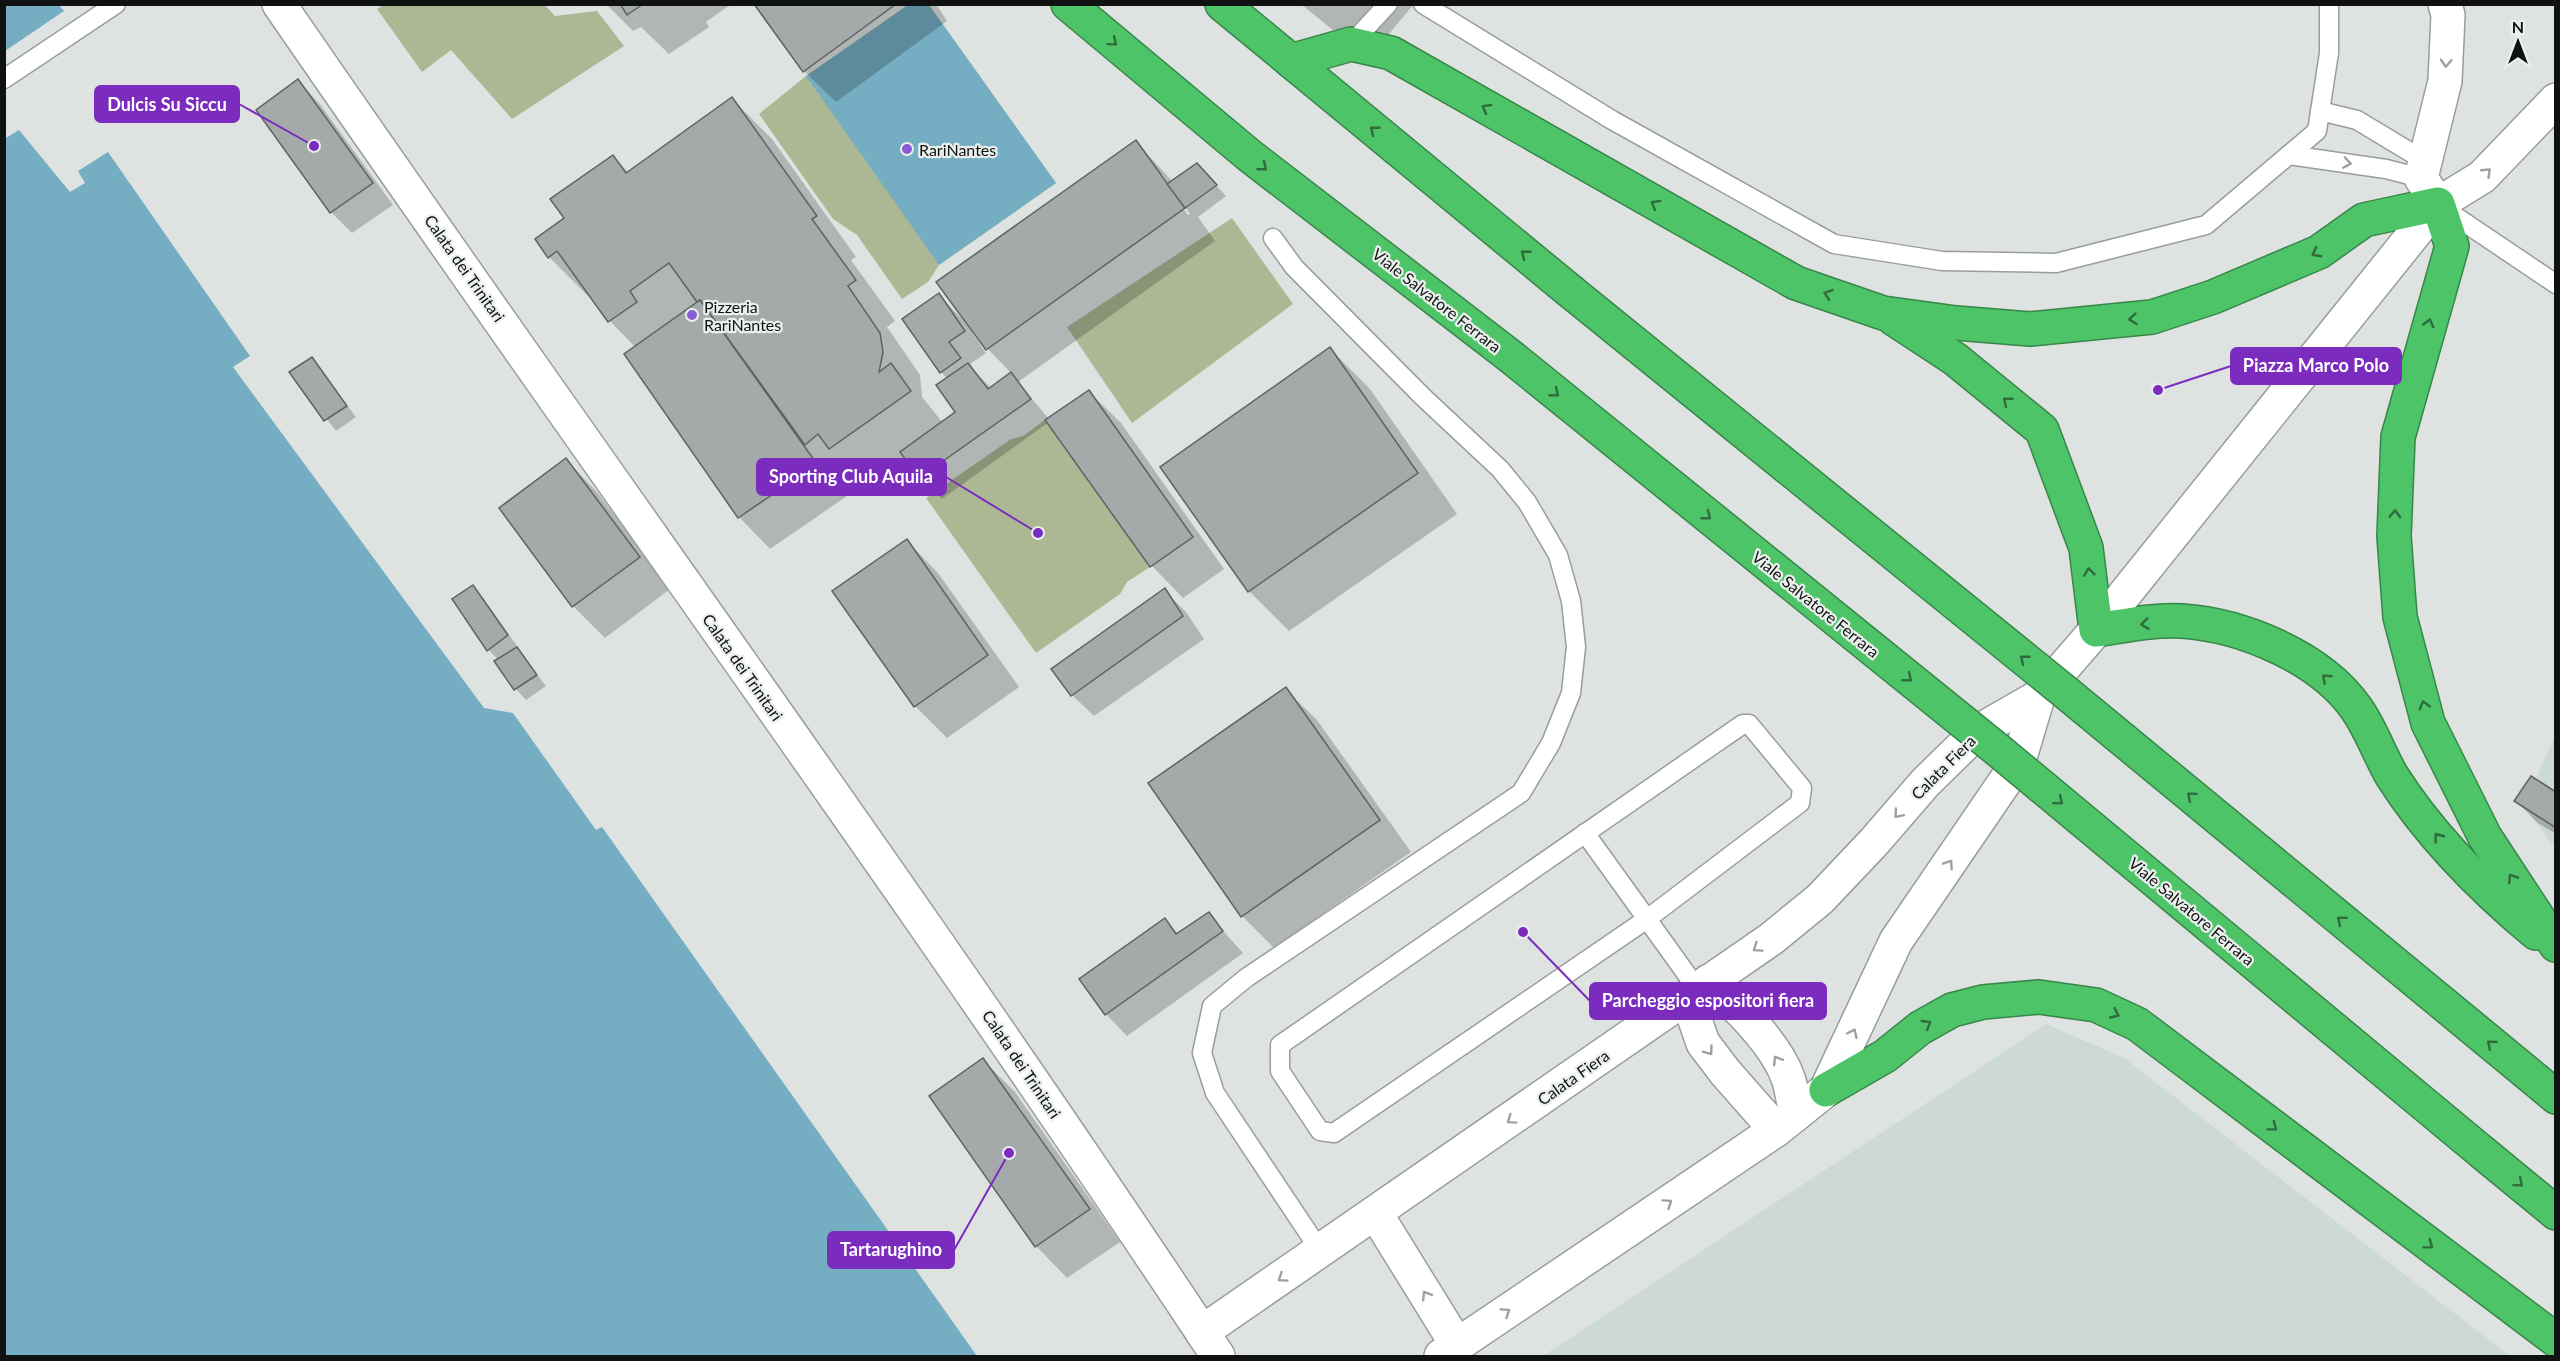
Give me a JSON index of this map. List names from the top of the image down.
{
  "streets": {
    "highway": ["Viale Salvatore Ferrara"],
    "street": ["Calata dei Trinitari", "Calata Fiera"]
  },
  "crossings": [
    ["Calata dei Trinitari", "Calata Fiera"]
  ],
  "places": [
    "Dulcis Su Siccu",
    "RariNantes",
    "Pizzeria RariNantes",
    "Piazza Marco Polo",
    "Sporting Club Aquila",
    "Parcheggio espositori fiera",
    "Tartarughino"
  ],
  "north": "top"
}
